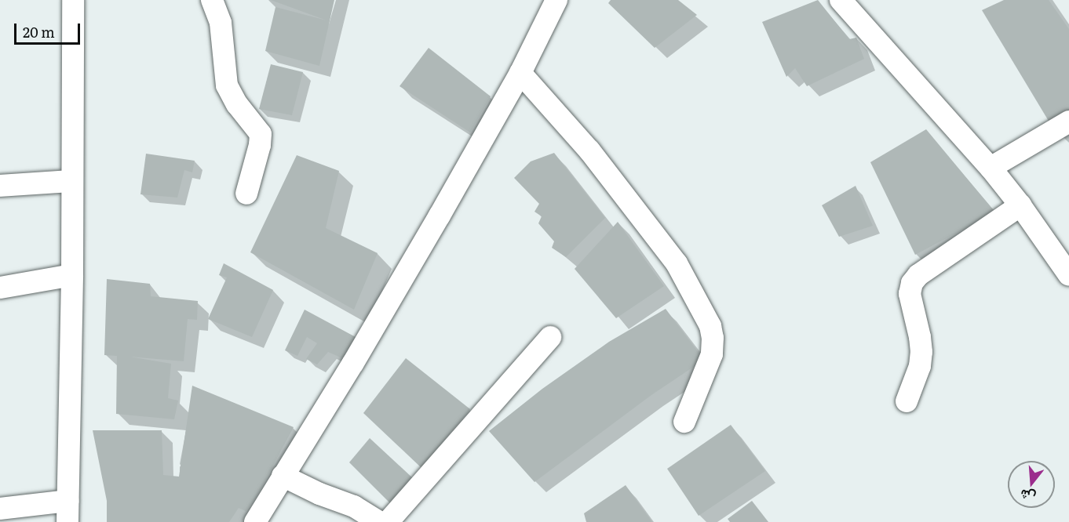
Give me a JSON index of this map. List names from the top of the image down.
{
  "scale_bar": "20 m",
  "north": "bottom"
}
